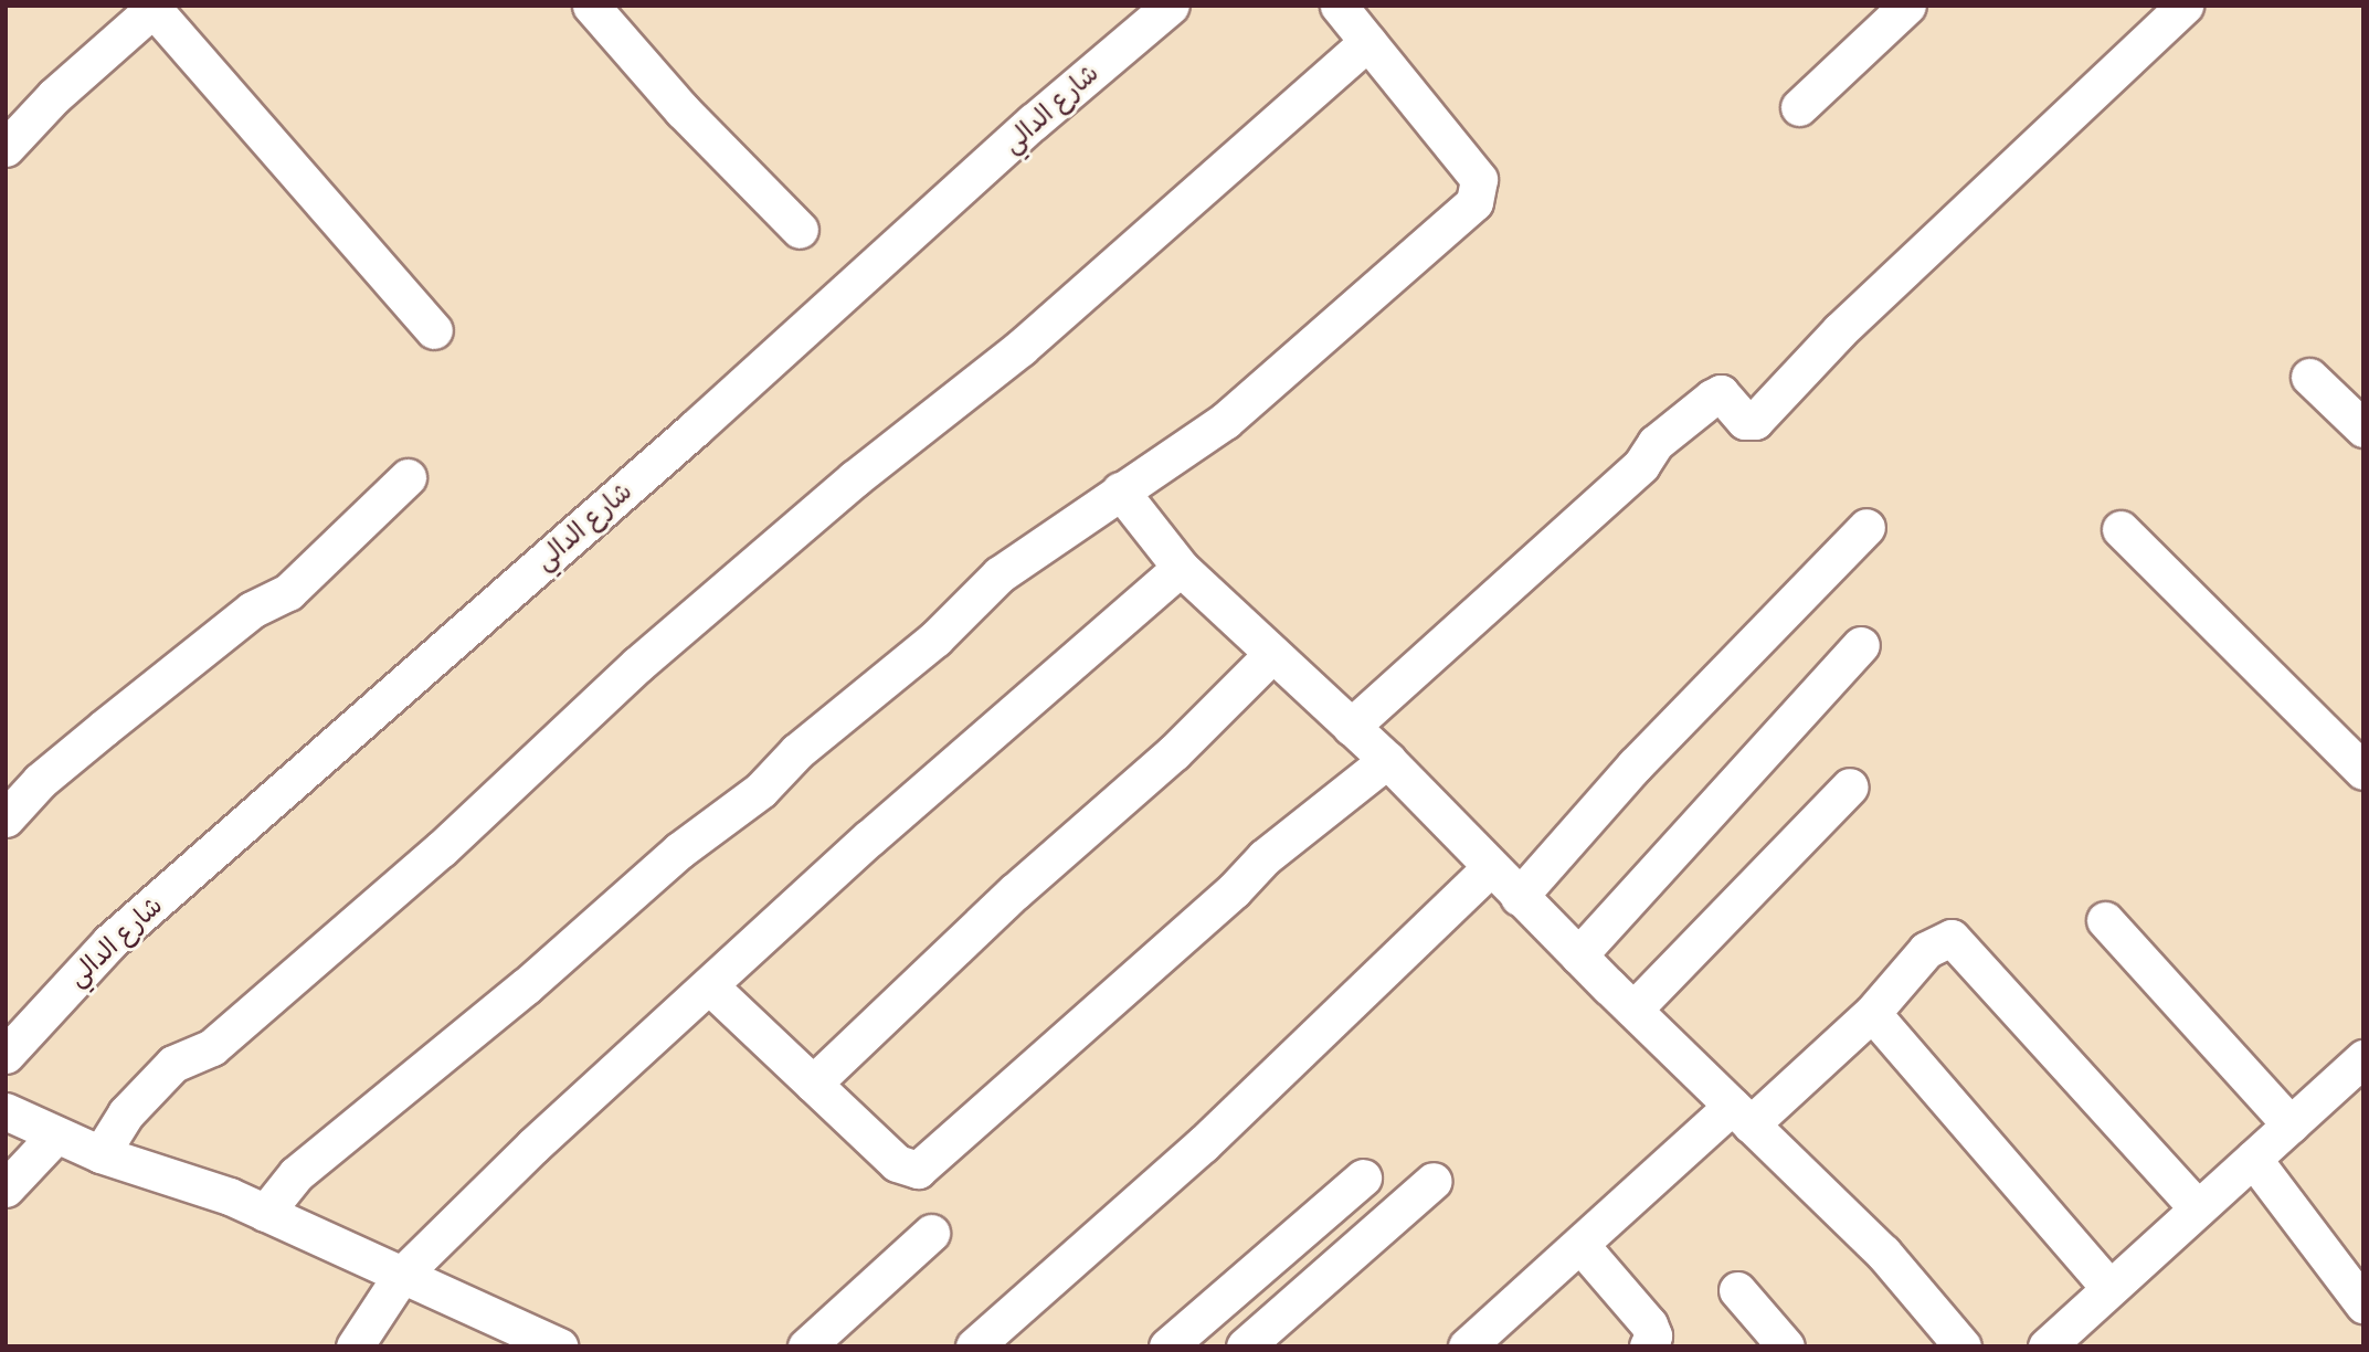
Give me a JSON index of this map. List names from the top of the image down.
{
  "streets": {
    "street": ["شارع الدالي"]
  }
}
